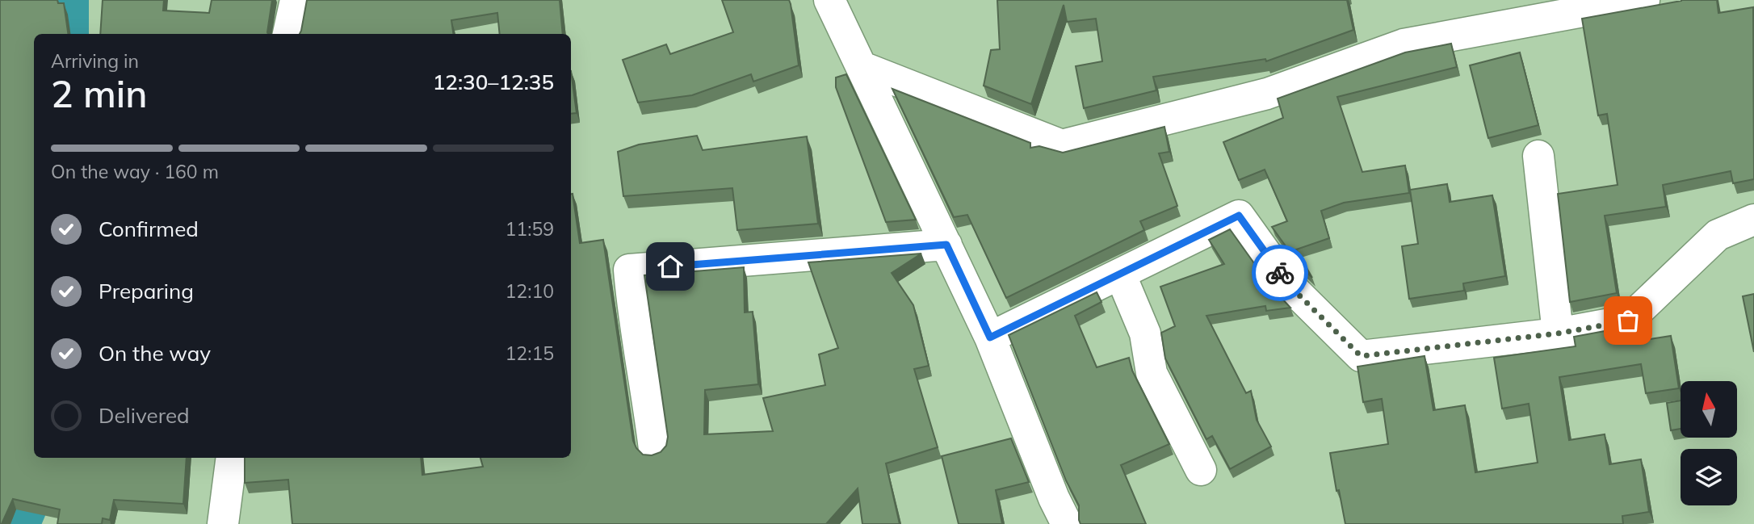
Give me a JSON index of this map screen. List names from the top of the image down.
{
  "north": "top",
  "page": {
    "heading": ["2 min", "Arriving in", "12:30–12:35"],
    "bar": "On the way · 160 m",
    "list": [
      ["Confirmed", "11:59"],
      ["Preparing", "12:10"],
      ["On the way", "12:15"],
      "Delivered"
    ]
  }
}
